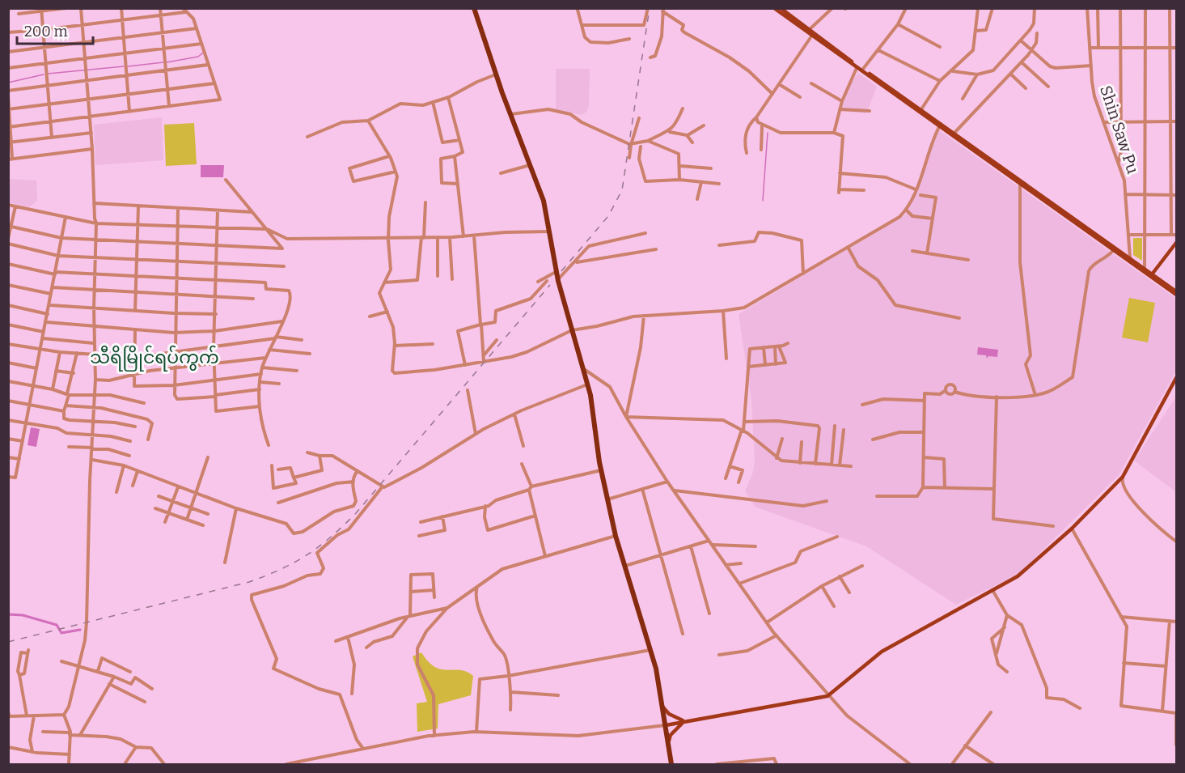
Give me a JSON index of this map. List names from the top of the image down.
{
  "streets": {
    "street": ["Shin Saw Pu"]
  },
  "districts": ["သီရိမြိုင်ရပ်ကွက်"],
  "scale_bar": "200 m"
}
